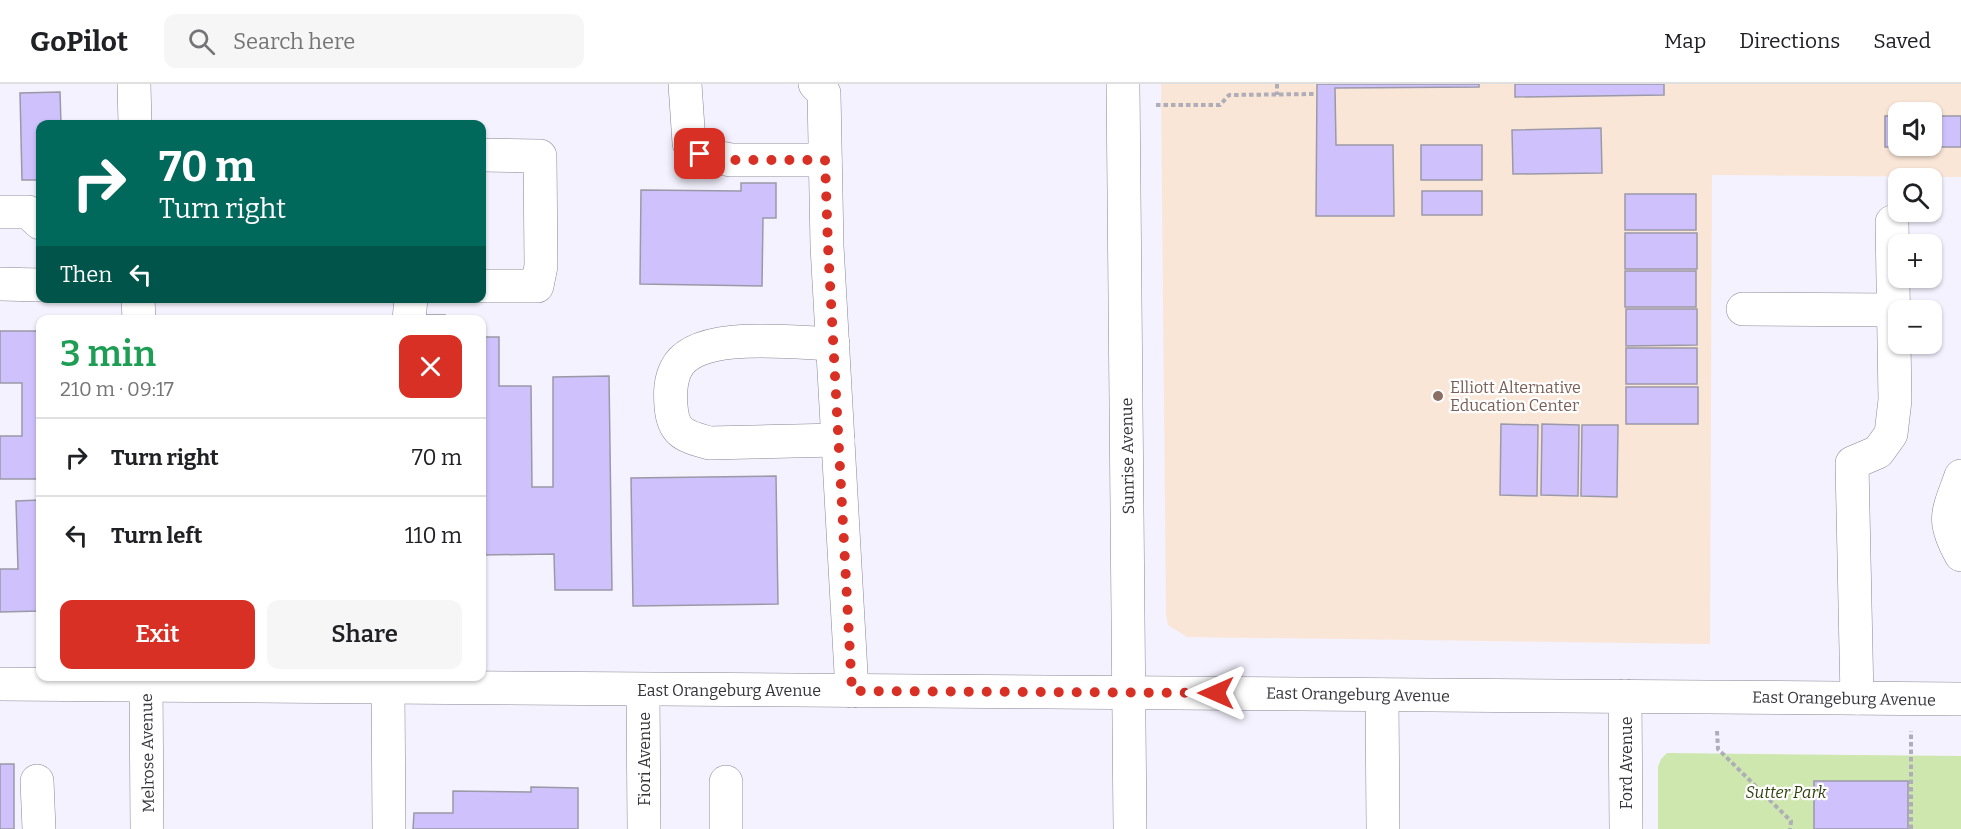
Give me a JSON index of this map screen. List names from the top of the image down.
{
  "streets": {
    "street": [
      "Sunrise Avenue",
      "East Orangeburg Avenue",
      "Melrose Avenue",
      "Fiori Avenue",
      "Ford Avenue"
    ]
  },
  "crossings": [
    ["Sunrise Avenue", "East Orangeburg Avenue"],
    ["East Orangeburg Avenue", "Melrose Avenue"],
    ["East Orangeburg Avenue", "Fiori Avenue"],
    ["East Orangeburg Avenue", "Ford Avenue"]
  ],
  "parks": ["Sutter Park"],
  "places": ["Elliott Alternative Education Center"],
  "page": {
    "header": "GoPilot",
    "search": "Search here",
    "nav": ["Map", "Directions", "Saved"],
    "map_buttons": ["+", "−"],
    "turn": ["70 m", "Turn right"],
    "then": "Then",
    "heading": ["3 min", "210 m · 09:17"],
    "list": [
      {
        "name": "Turn right",
        "value": "70 m"
      },
      {
        "name": "Turn left",
        "value": "110 m"
      }
    ],
    "buttons": ["Exit", "Share"]
  }
}
